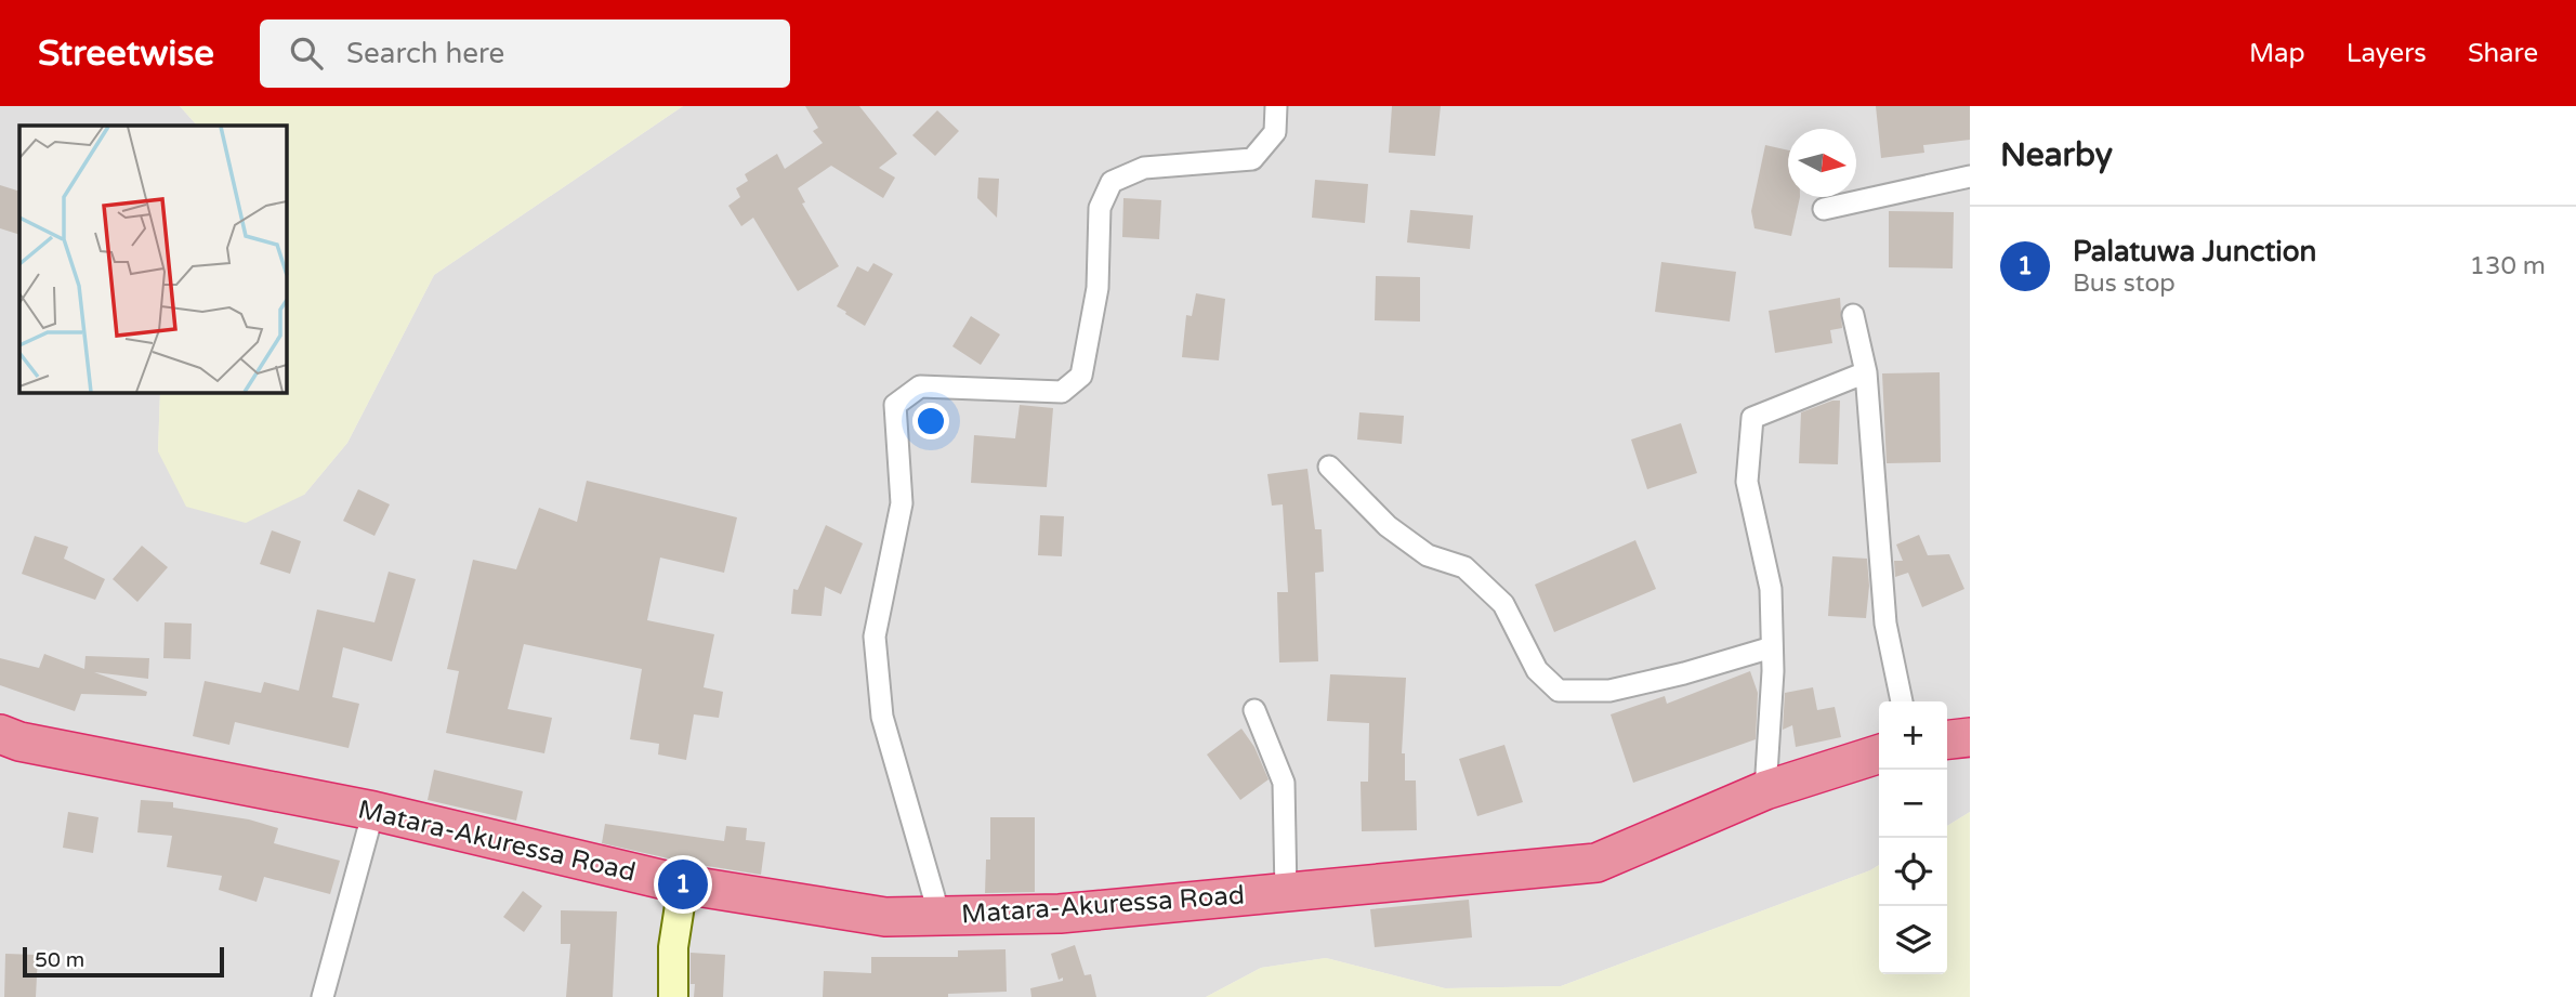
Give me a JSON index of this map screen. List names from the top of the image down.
{
  "streets": {
    "highway": ["Matara-Akuressa Road"]
  },
  "scale_bar": "50 m",
  "north": "right",
  "page": {
    "header": "Streetwise",
    "search": "Search here",
    "nav": ["Map", "Layers", "Share"],
    "heading": "Nearby",
    "list": [
      {
        "mark": "1",
        "name": "Palatuwa Junction",
        "note": "Bus stop",
        "value": "130 m"
      }
    ],
    "map_buttons": ["+", "−"],
    "pins": "1",
    "scale": "50 m"
  }
}
